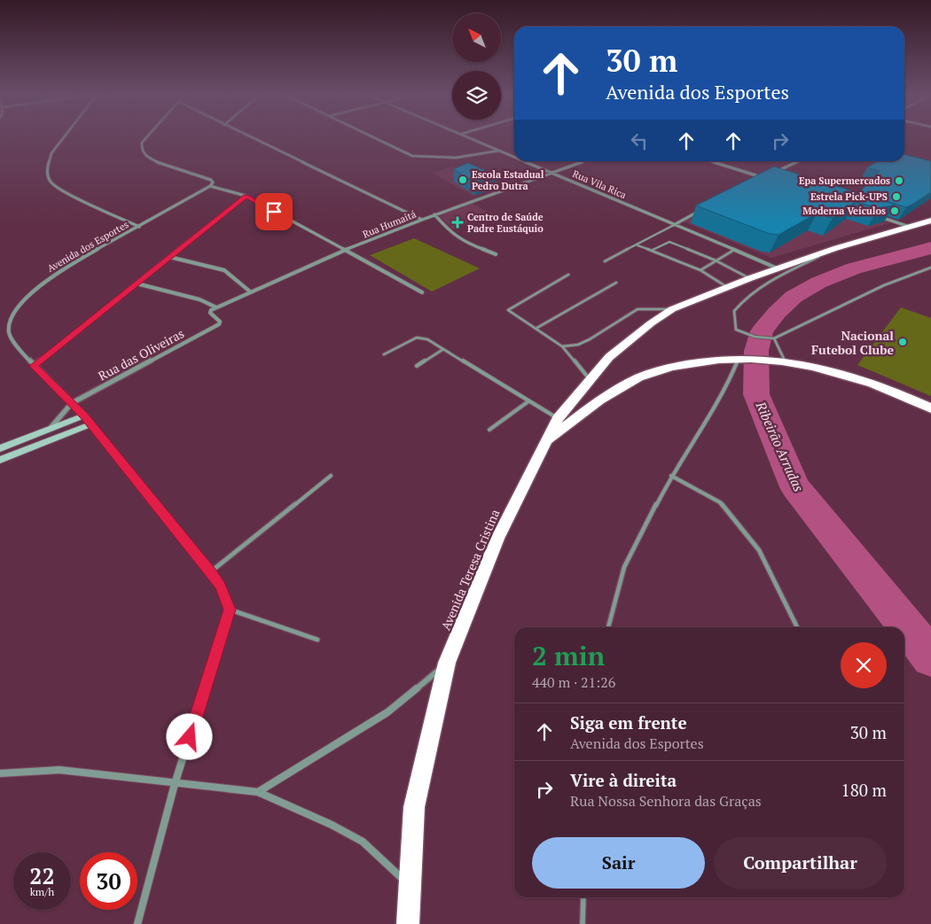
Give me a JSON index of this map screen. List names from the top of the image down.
{
  "streets": {
    "highway": ["Avenida Teresa Cristina"],
    "street": [
      "Rua Vila Rica",
      "Rua Humaitá",
      "Avenida dos Esportes",
      "Rua das Oliveiras"
    ]
  },
  "crossings": [
    ["Rua Vila Rica", "Rua Humaitá"],
    ["Rua Vila Rica", "Avenida Teresa Cristina"],
    ["Rua Humaitá", "Rua das Oliveiras"],
    ["Avenida dos Esportes", "Rua das Oliveiras"]
  ],
  "water": ["Ribeirão Arrudas"],
  "places": {
    "other": [
      "Escola Estadual Pedro Dutra",
      "Epa Supermercados",
      "Estrela Pick-UPS",
      "Moderna Veículos",
      "Nacional Futebol Clube"
    ],
    "health": ["Centro de Saúde Padre Eustáquio"]
  },
  "north": "top left",
  "page": {
    "turn": ["30 m", "Avenida dos Esportes"],
    "heading": ["2 min", "440 m · 21:26"],
    "list": [
      {
        "name": "Siga em frente",
        "note": "Avenida dos Esportes",
        "value": "30 m"
      },
      {
        "name": "Vire à direita",
        "note": "Rua Nossa Senhora das Graças",
        "value": "180 m"
      }
    ],
    "buttons": ["Sair", "Compartilhar"],
    "speed": "22 km/h",
    "limit": "30"
  }
}
